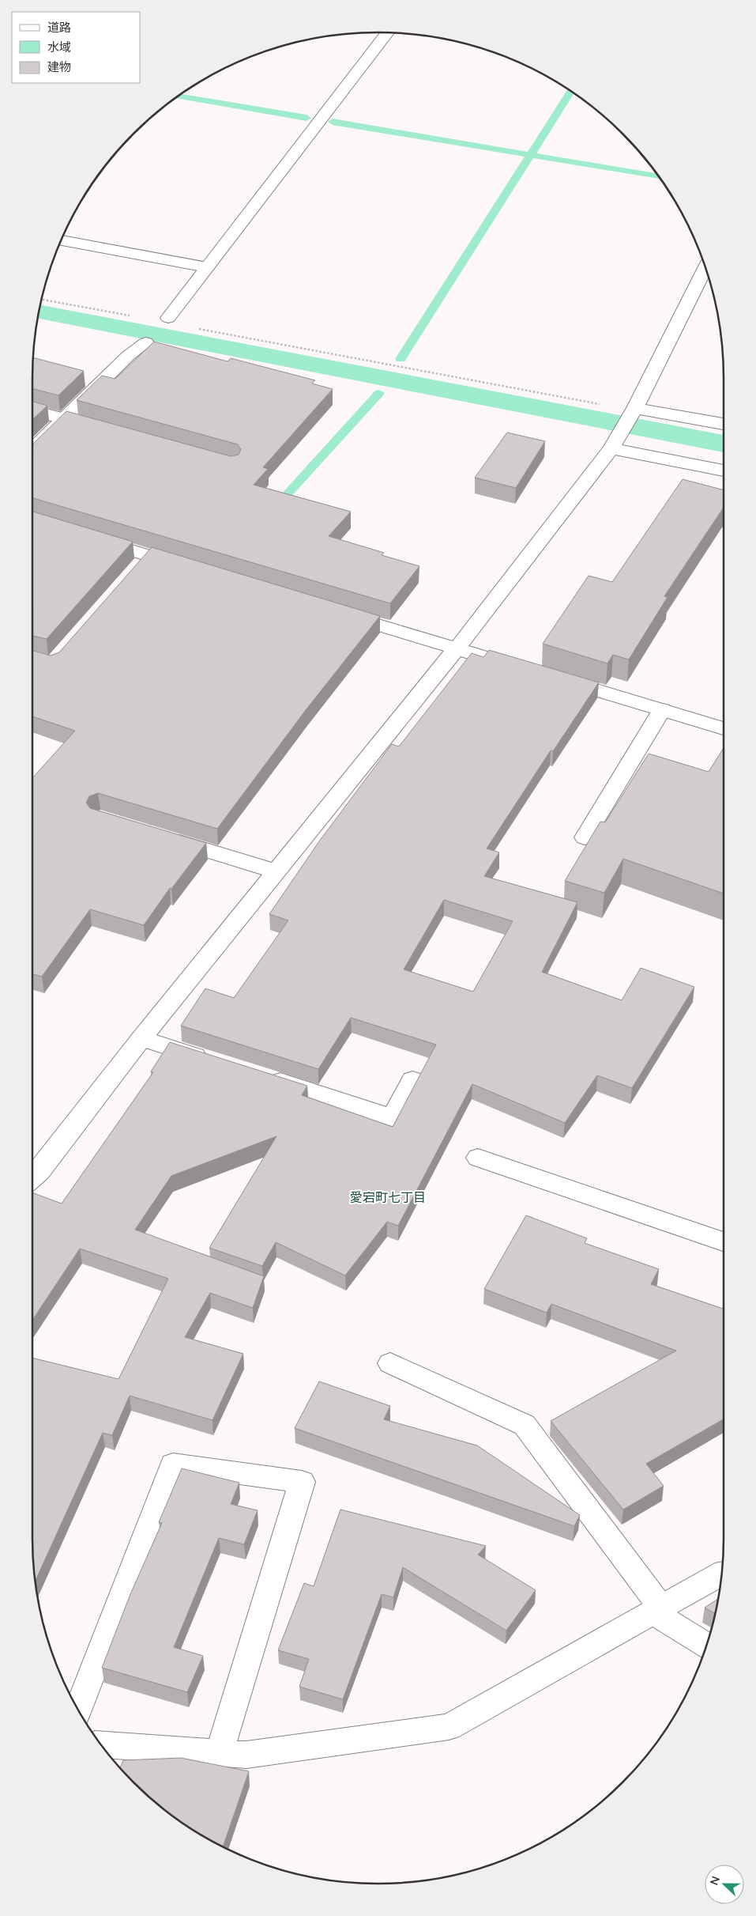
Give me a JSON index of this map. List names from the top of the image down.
{
  "districts": ["愛宕町七丁目"],
  "legend": ["道路", "水域", "建物"],
  "north": "left"
}
